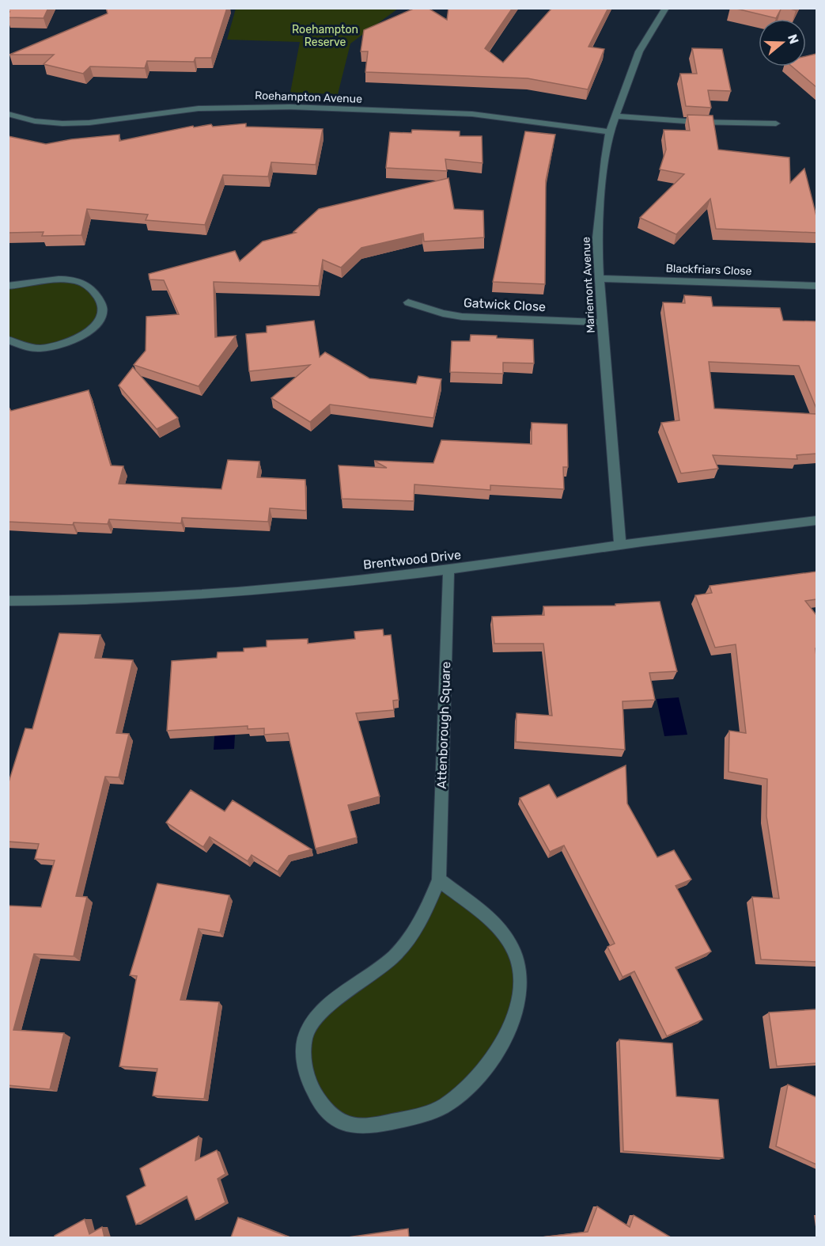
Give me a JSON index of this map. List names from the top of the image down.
{
  "streets": {
    "street": [
      "Roehampton Avenue",
      "Blackfriars Close",
      "Mariemont Avenue",
      "Gatwick Close",
      "Brentwood Drive",
      "Attenborough Square"
    ]
  },
  "crossings": [
    ["Roehampton Avenue", "Mariemont Avenue"],
    ["Blackfriars Close", "Mariemont Avenue"],
    ["Mariemont Avenue", "Gatwick Close"],
    ["Mariemont Avenue", "Brentwood Drive"],
    ["Brentwood Drive", "Attenborough Square"]
  ],
  "parks": ["Roehampton Reserve"],
  "north": "right"
}
